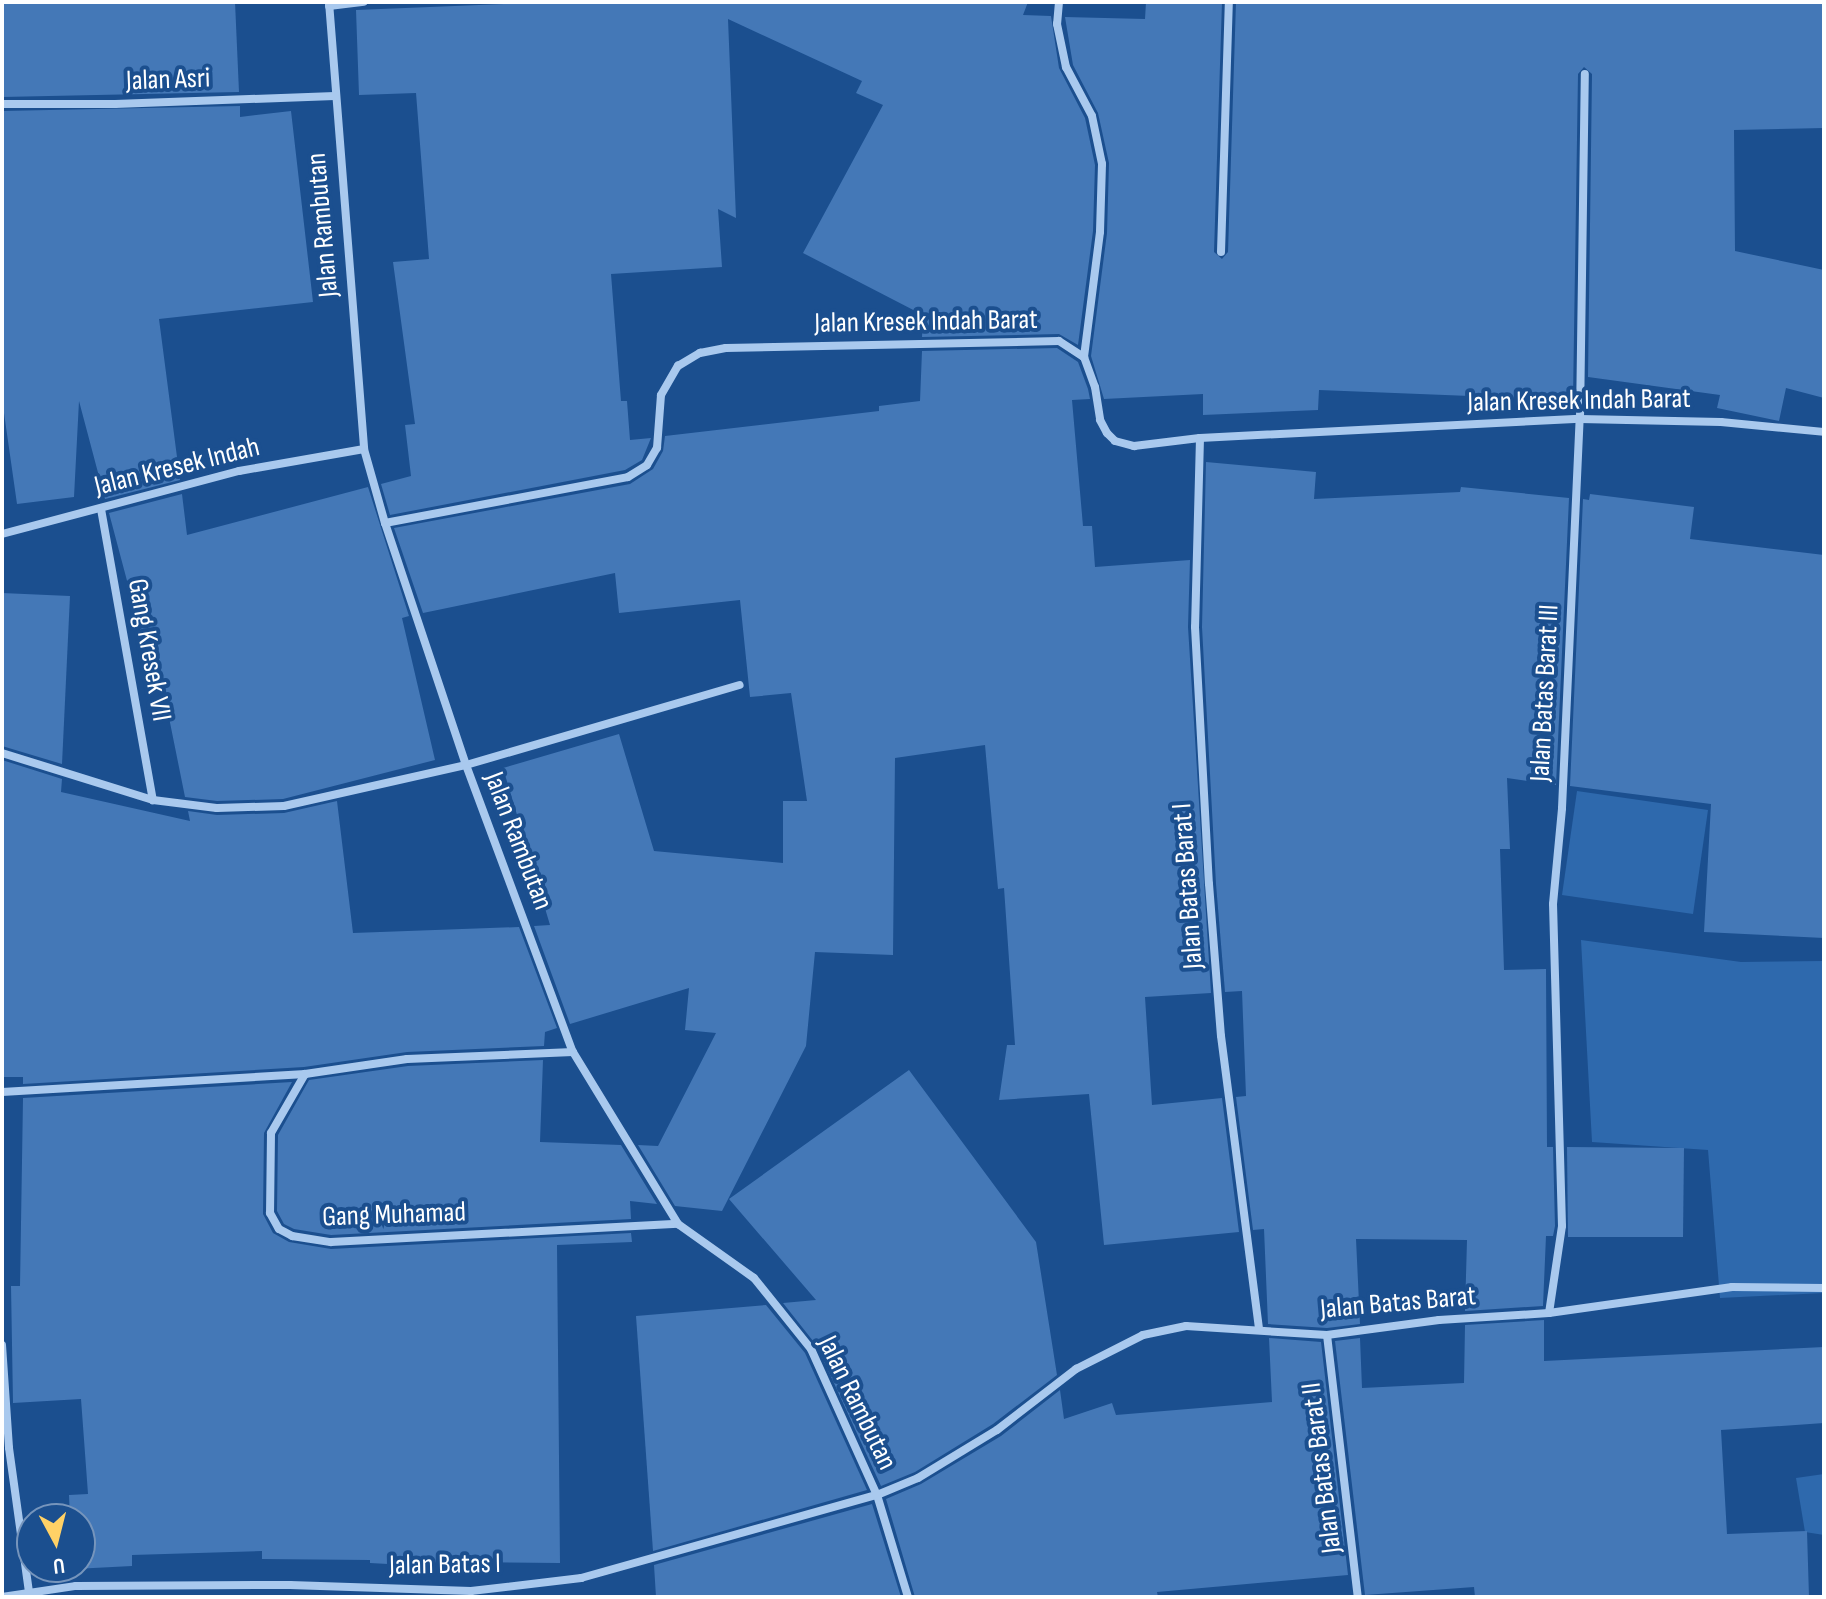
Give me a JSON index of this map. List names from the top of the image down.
{
  "streets": {
    "street": [
      "Jalan Asri",
      "Jalan Rambutan",
      "Jalan Kresek Indah Barat",
      "Jalan Kresek Indah",
      "Gang Kresek VII",
      "Jalan Batas Barat III",
      "Jalan Batas Barat I",
      "Gang Muhamad",
      "Jalan Batas Barat",
      "Jalan Batas Barat II",
      "Jalan Batas I"
    ]
  },
  "crossings": [
    ["Jalan Asri", "Jalan Rambutan"],
    ["Jalan Rambutan", "Jalan Kresek Indah Barat"],
    ["Jalan Rambutan", "Jalan Kresek Indah"],
    ["Jalan Rambutan", "Gang Muhamad"],
    ["Jalan Rambutan", "Jalan Batas Barat"],
    ["Jalan Rambutan", "Jalan Batas I"],
    ["Jalan Kresek Indah Barat", "Jalan Batas Barat III"],
    ["Jalan Kresek Indah Barat", "Jalan Batas Barat I"],
    ["Jalan Kresek Indah", "Gang Kresek VII"],
    ["Jalan Batas Barat III", "Jalan Batas Barat"],
    ["Jalan Batas Barat I", "Jalan Batas Barat"],
    ["Jalan Batas Barat", "Jalan Batas Barat II"],
    ["Jalan Batas Barat", "Jalan Batas I"]
  ],
  "north": "bottom"
}
